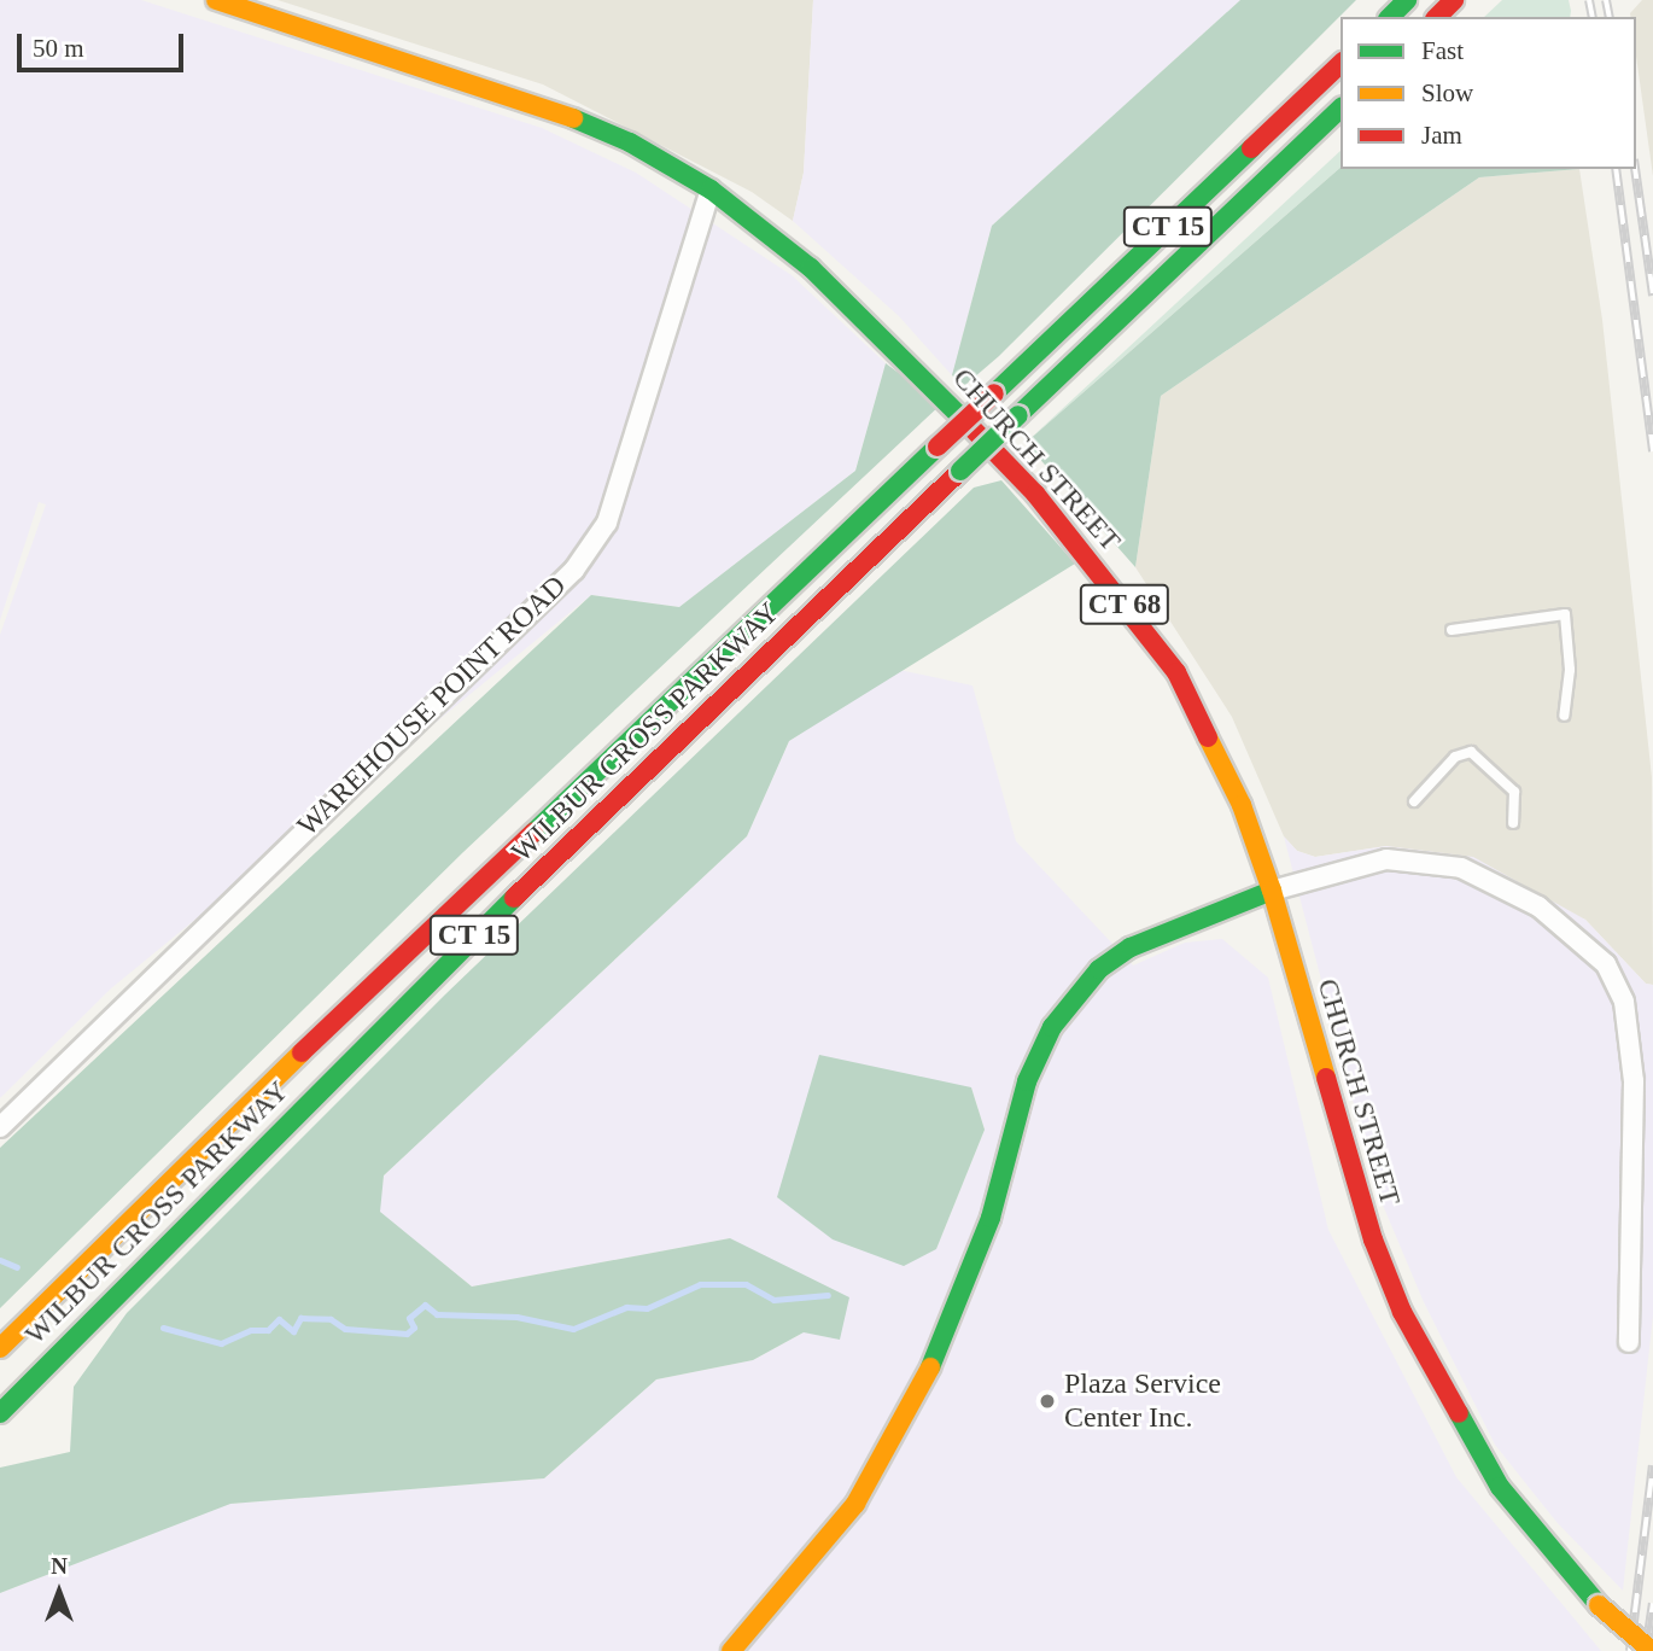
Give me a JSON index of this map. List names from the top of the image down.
{
  "streets": {
    "main road": [
      "CT 15",
      "CHURCH STREET",
      "CT 68",
      "WILBUR CROSS PARKWAY"
    ],
    "street": ["WAREHOUSE POINT ROAD"]
  },
  "crossings": [
    ["CHURCH STREET", "WAREHOUSE POINT ROAD"]
  ],
  "places": ["Plaza Service Center Inc."],
  "legend": ["Fast", "Slow", "Jam"],
  "scale_bar": "50 m",
  "north": "top"
}
